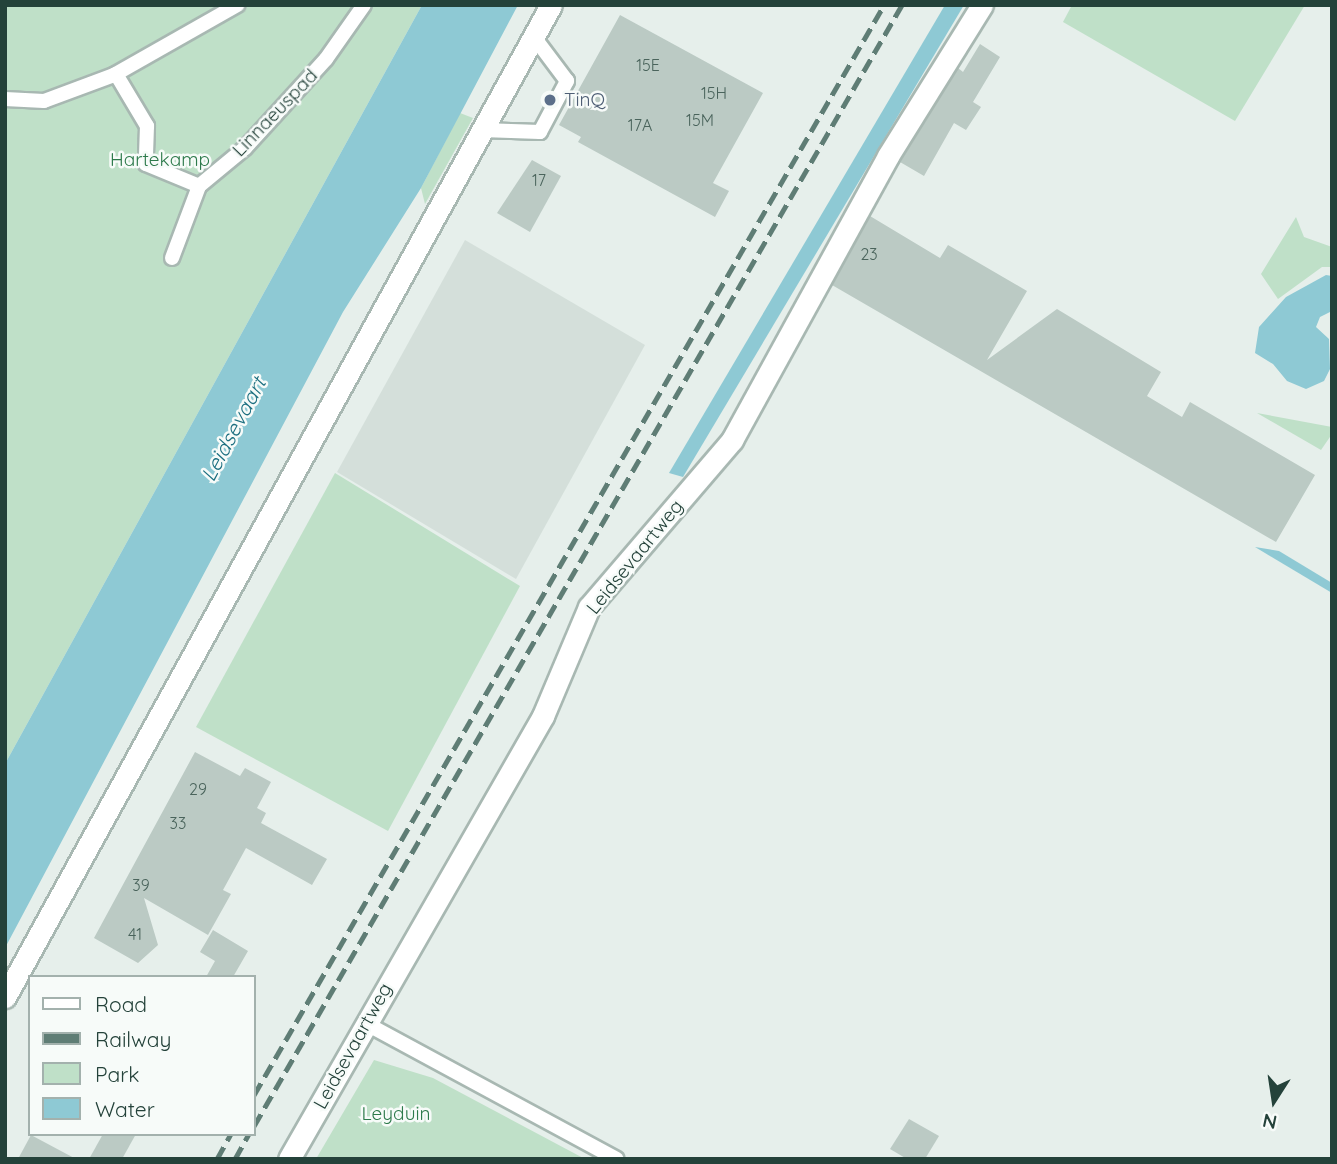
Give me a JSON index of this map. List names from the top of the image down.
{
  "streets": {
    "street": ["Leidsevaartweg"],
    "lane": ["Linnaeuspad"]
  },
  "water": ["Leidsevaart"],
  "parks": ["Hartekamp", "Leyduin"],
  "places": ["TinQ"],
  "house_numbers": [
    "15E",
    "15H",
    "15M",
    "17A",
    "17",
    "23",
    "29",
    "33",
    "39",
    "41"
  ],
  "legend": [
    "Road",
    "Railway",
    "Park",
    "Water"
  ],
  "north": "bottom"
}
